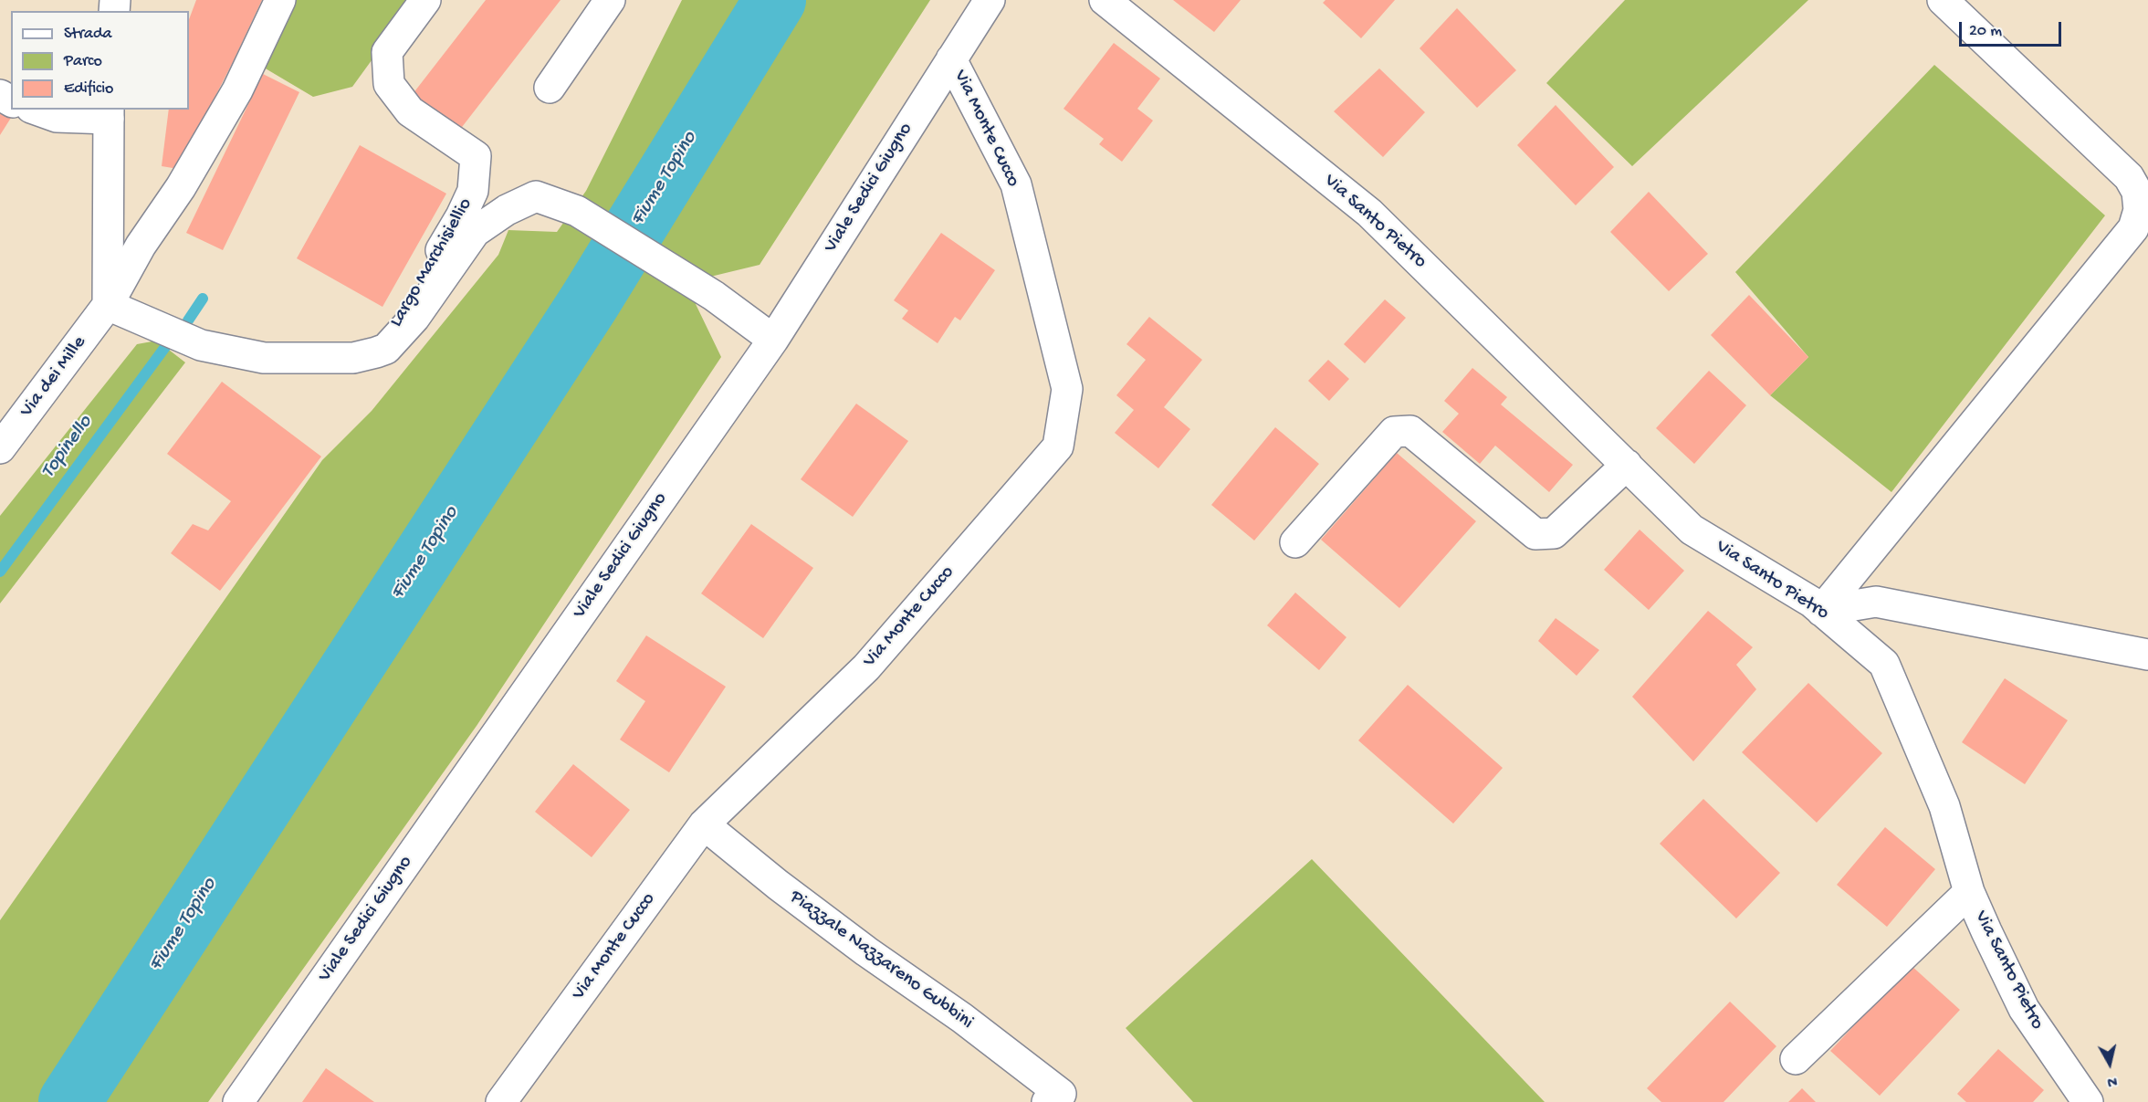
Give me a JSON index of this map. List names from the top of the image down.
{
  "streets": {
    "street": [
      "Via Monte Cucco",
      "Viale Sedici Giugno",
      "Via Santo Pietro",
      "Largo Marchisiellio",
      "Via dei Mille",
      "Piazzale Nazzareno Gubbini"
    ]
  },
  "crossings": [
    ["Via Monte Cucco", "Viale Sedici Giugno"],
    ["Via Monte Cucco", "Piazzale Nazzareno Gubbini"],
    ["Viale Sedici Giugno", "Largo Marchisiellio"],
    ["Largo Marchisiellio", "Via dei Mille"]
  ],
  "water": ["Fiume Topino", "Topinello"],
  "legend": ["Strada", "Parco", "Edificio"],
  "scale_bar": "20 m",
  "north": "bottom"
}
